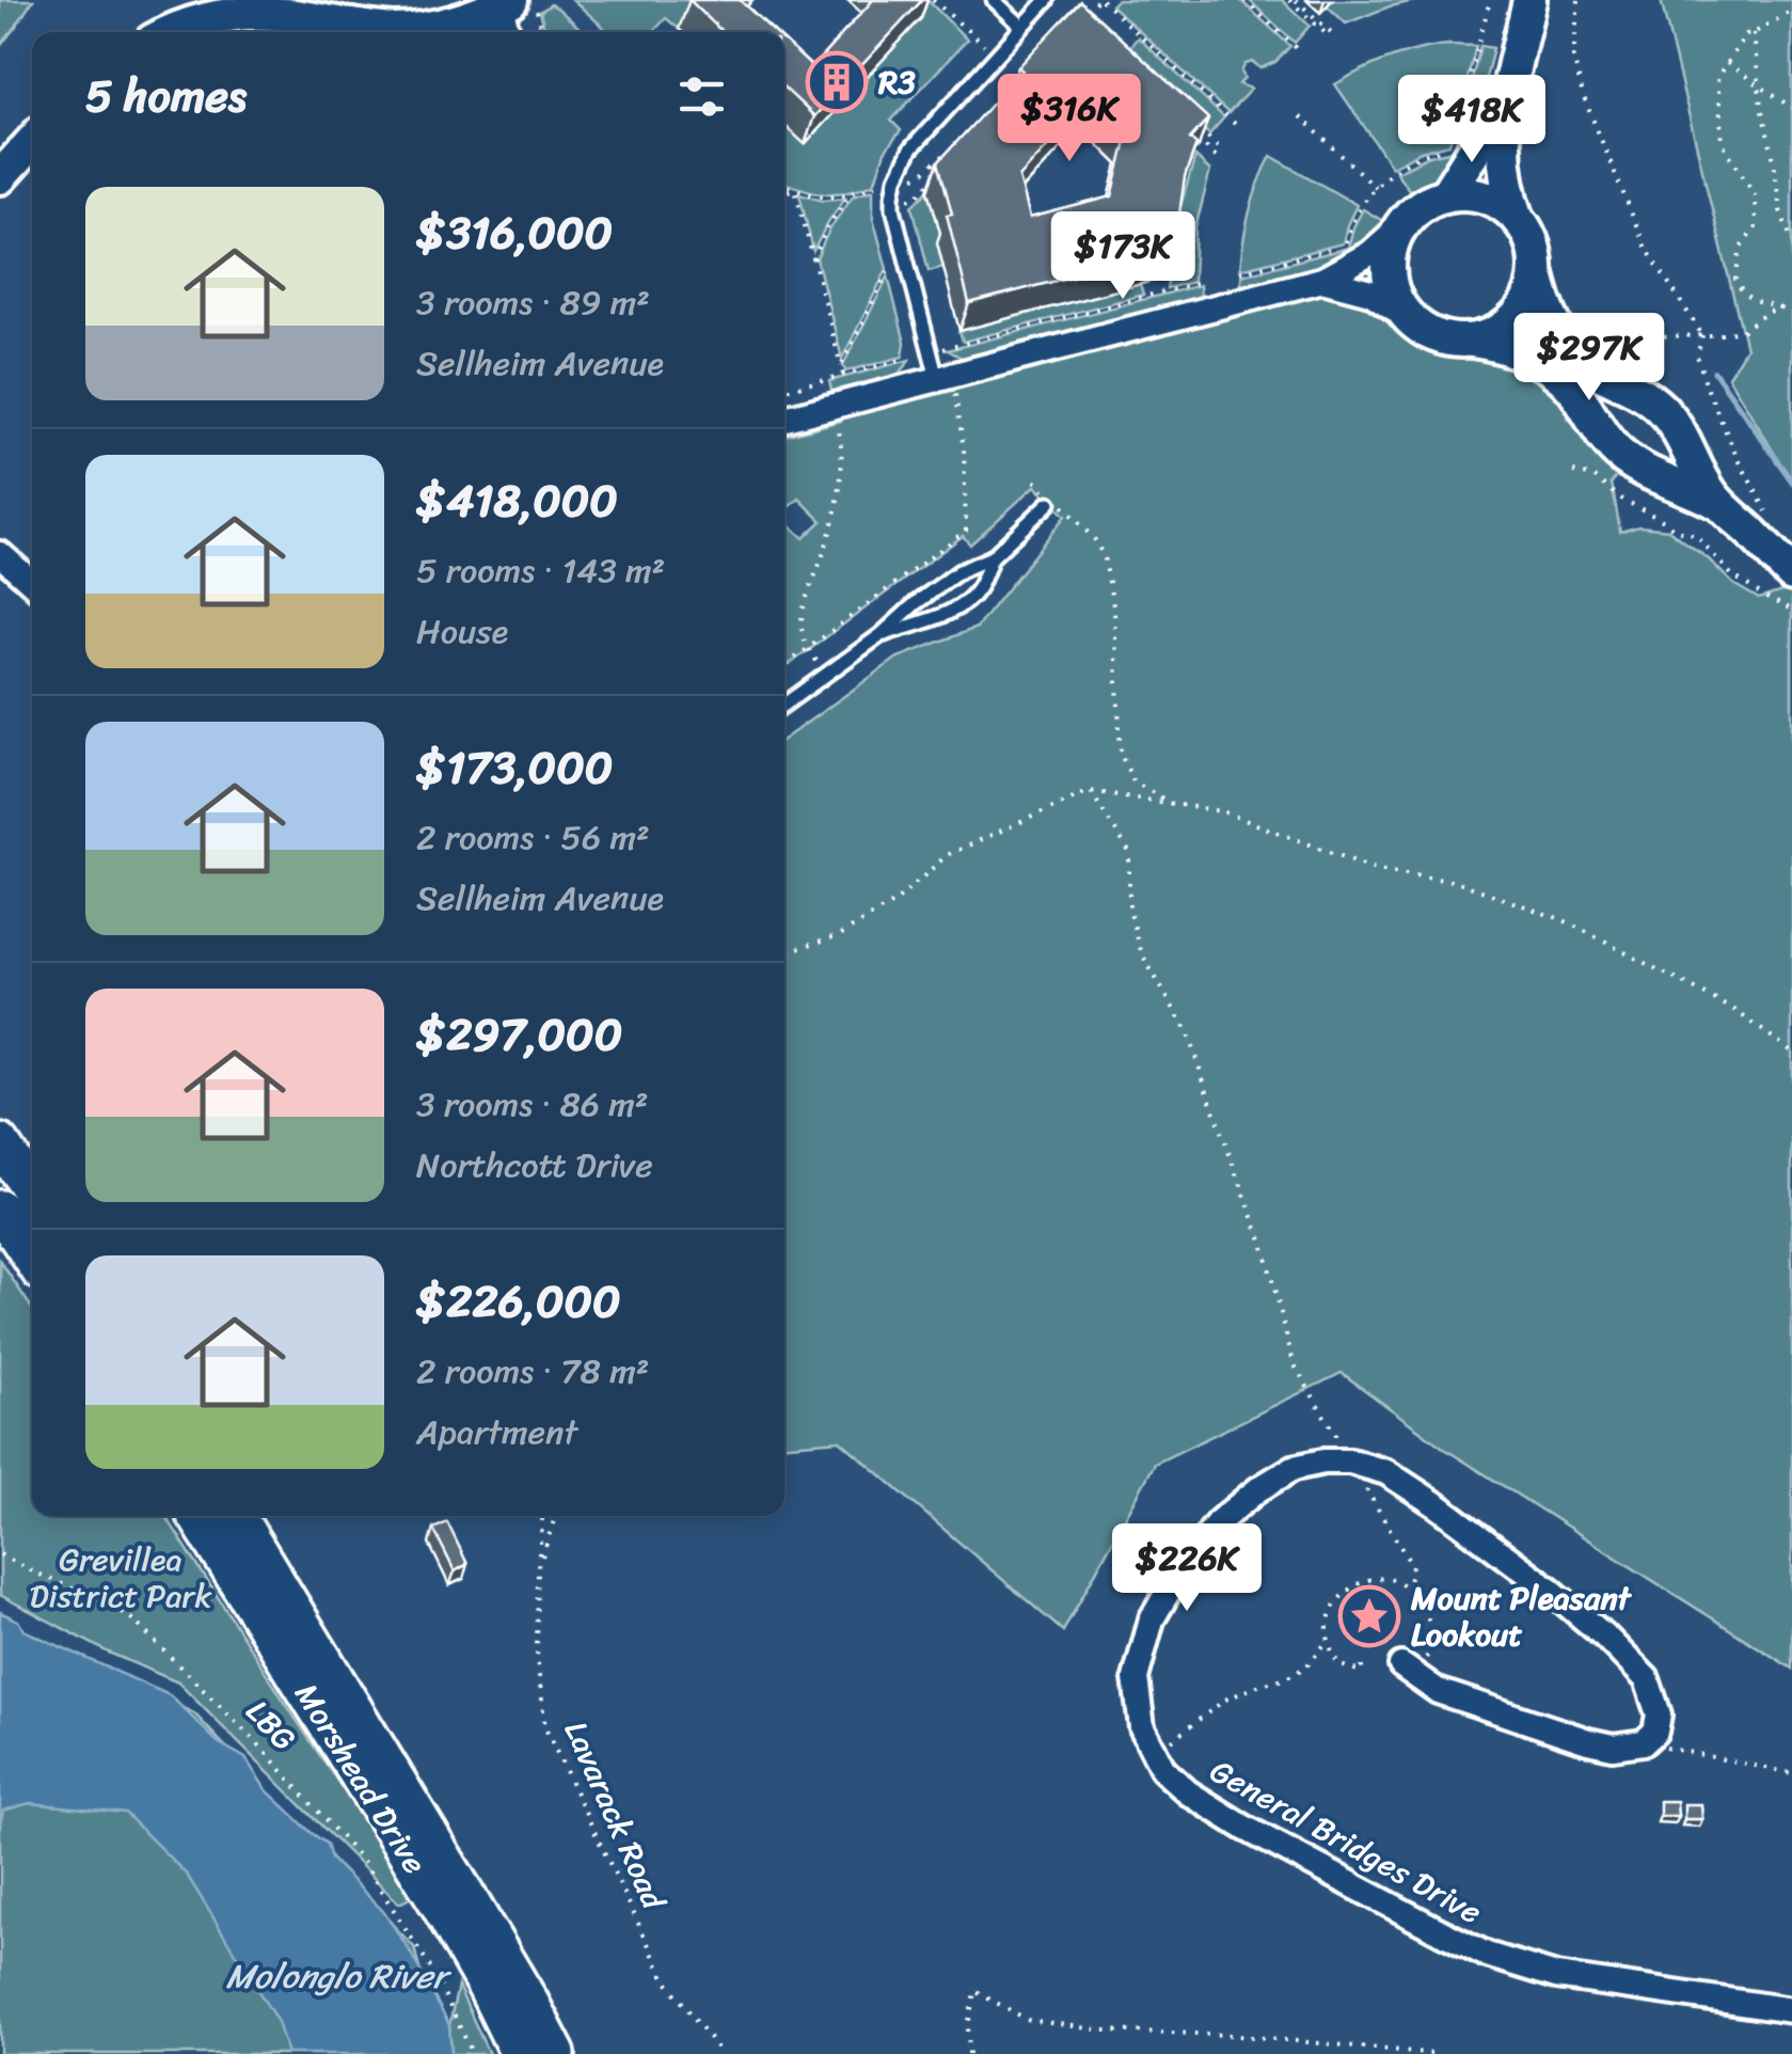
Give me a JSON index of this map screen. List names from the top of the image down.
{
  "streets": {
    "main road": ["Morshead Drive"],
    "street": ["General Bridges Drive"],
    "path": ["LBG", "Lavarack Road"]
  },
  "water": ["Molonglo River"],
  "parks": ["Grevillea District Park"],
  "places": {
    "building": ["R3"],
    "place": ["Mount Pleasant Lookout"]
  },
  "page": {
    "heading": "5 homes",
    "price": [
      "$316K",
      "$418K",
      "$173K",
      "$297K",
      "$226K"
    ],
    "list": [
      {
        "name": "$316,000",
        "note": "3 rooms · 89 m² · Sellheim Avenue"
      },
      {
        "name": "$418,000",
        "note": "5 rooms · 143 m² · House"
      },
      {
        "name": "$173,000",
        "note": "2 rooms · 56 m² · Sellheim Avenue"
      },
      {
        "name": "$297,000",
        "note": "3 rooms · 86 m² · Northcott Drive"
      },
      {
        "name": "$226,000",
        "note": "2 rooms · 78 m² · Apartment"
      }
    ]
  }
}
